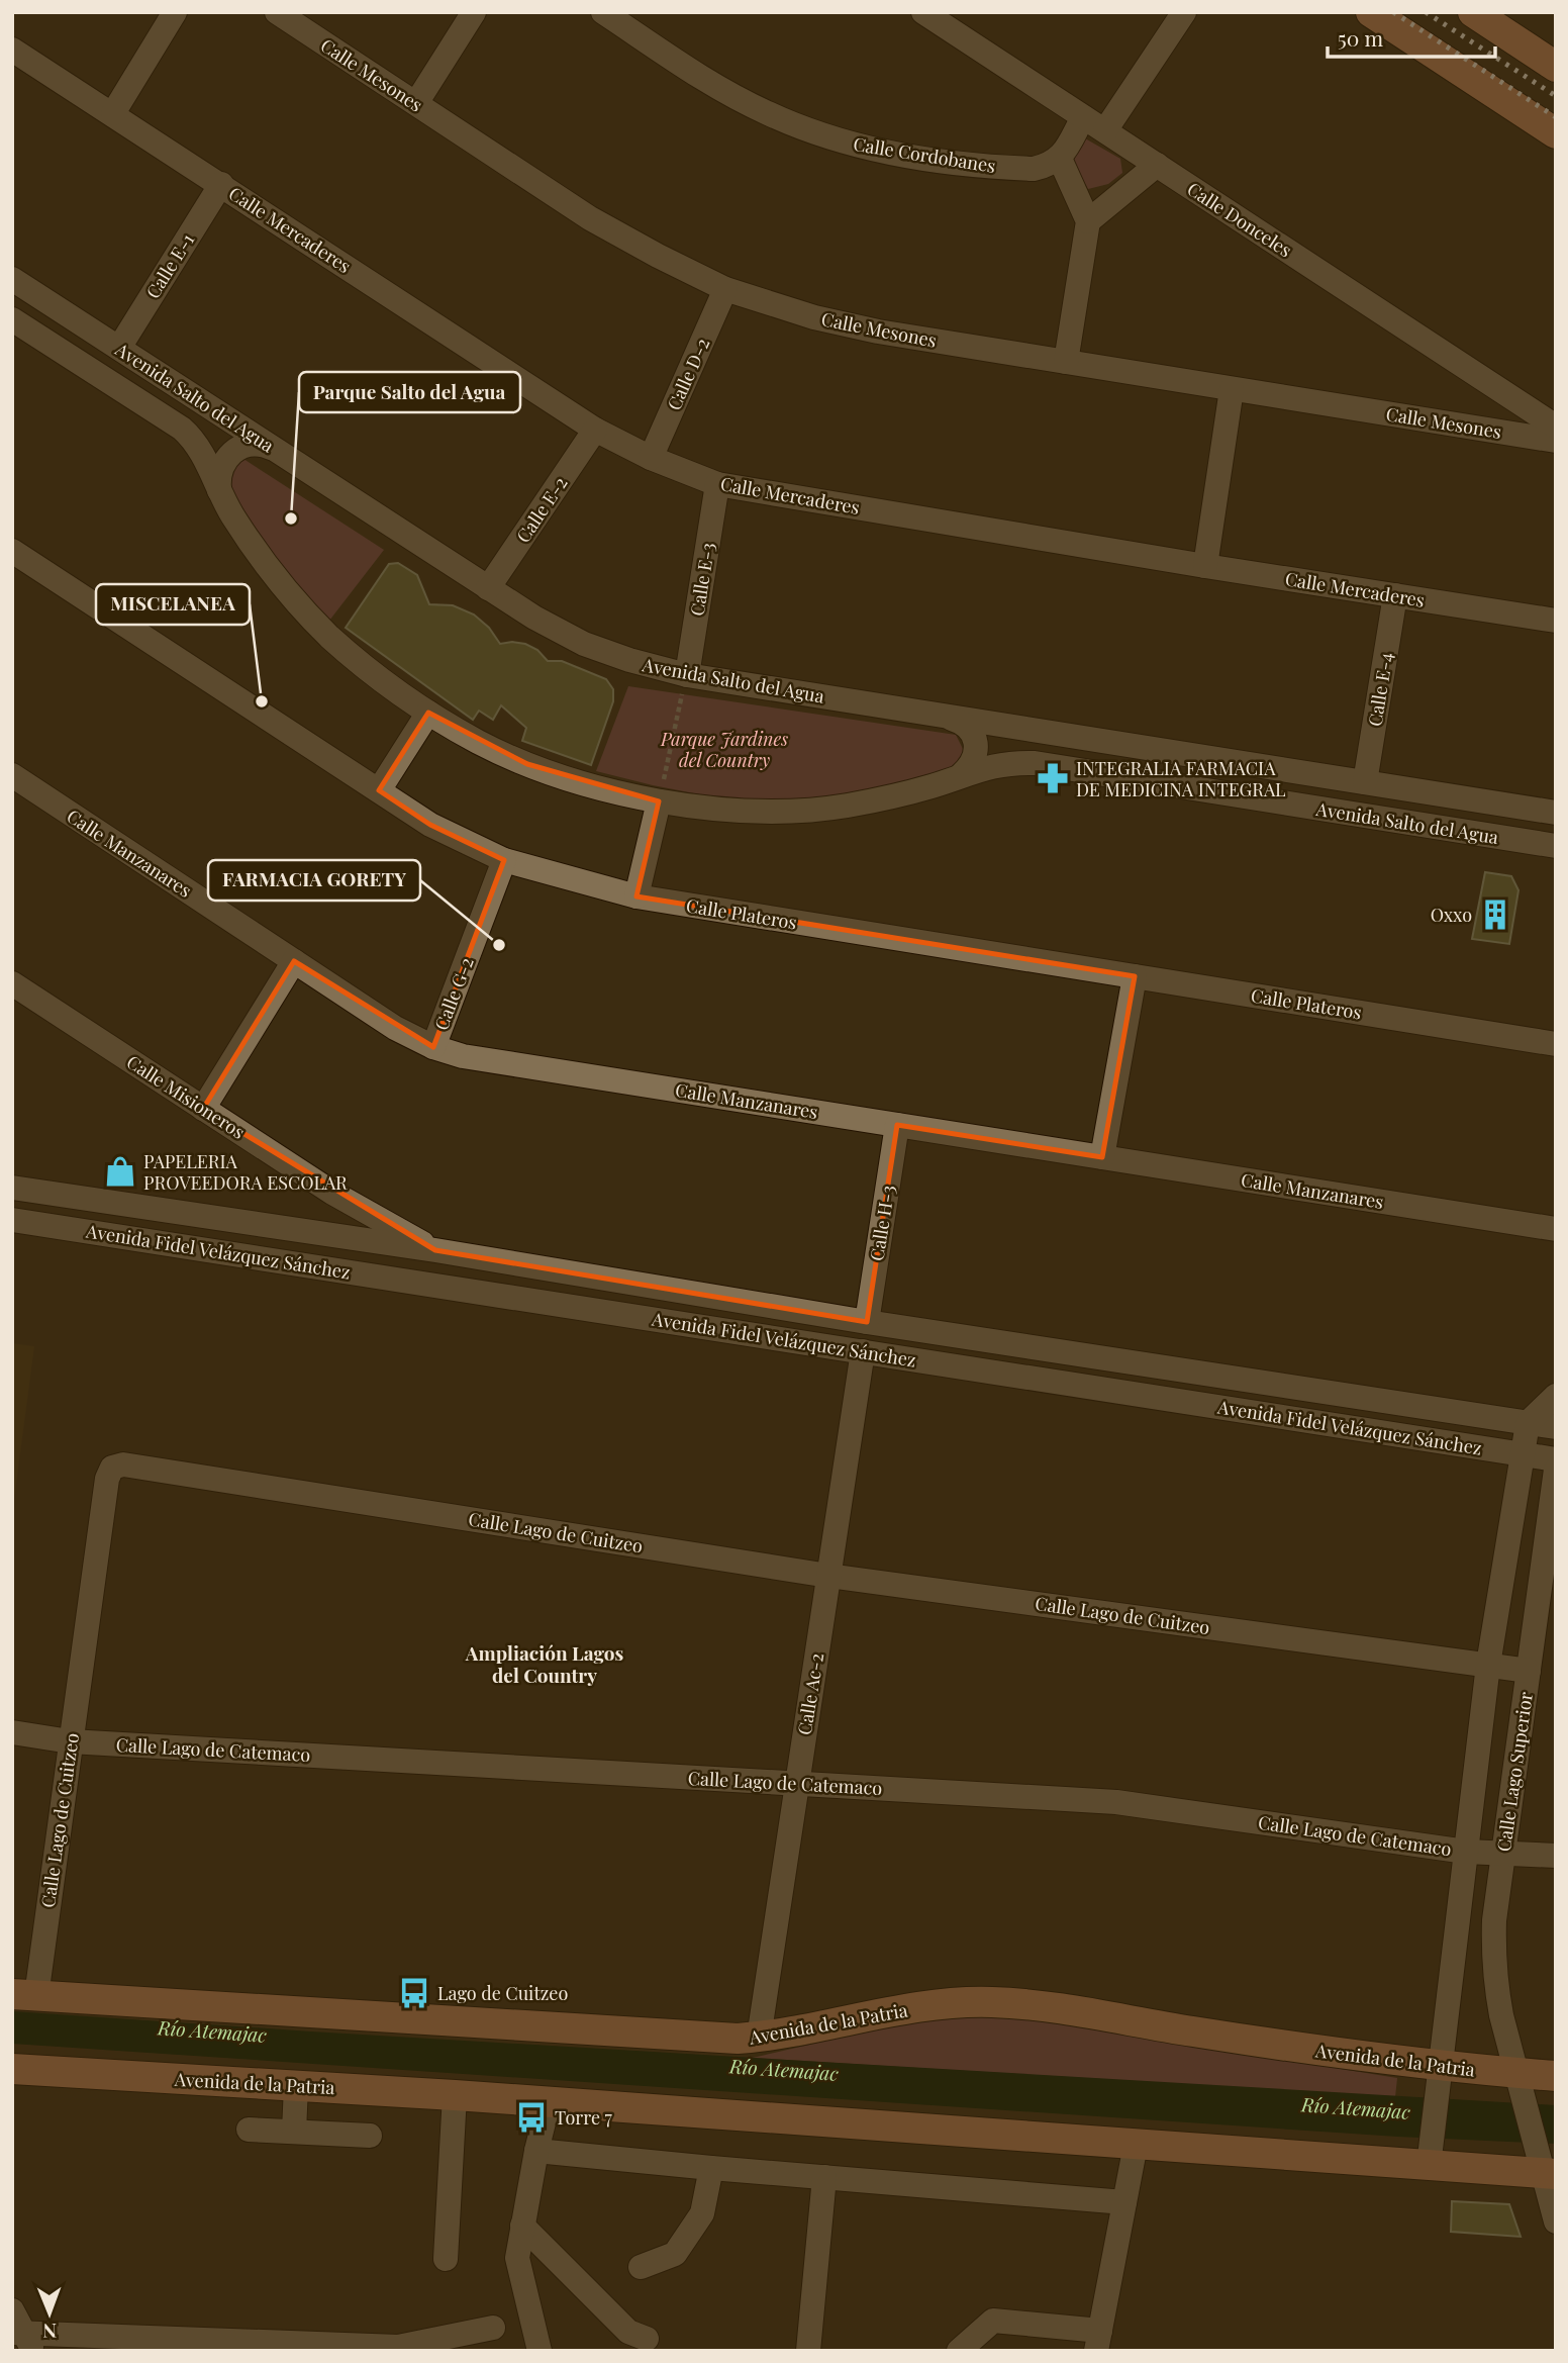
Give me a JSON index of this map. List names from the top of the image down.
{
  "streets": {
    "main road": ["Avenida de la Patria"],
    "street": [
      "Calle Mesones",
      "Calle Cordobanes",
      "Calle Donceles",
      "Calle Mercaderes",
      "Calle E-1",
      "Calle D-2",
      "Avenida Salto del Agua",
      "Calle E-2",
      "Calle E-3",
      "Calle E-4",
      "Calle Manzanares",
      "Calle Plateros",
      "Calle G-2",
      "Calle Misioneros",
      "Calle H-3",
      "Avenida Fidel Velázquez Sánchez",
      "Calle Lago de Cuitzeo",
      "Calle Ac-2",
      "Calle Lago de Catemaco",
      "Calle Lago Superior"
    ]
  },
  "crossings": [
    ["Calle Mesones", "Calle D-2"],
    ["Calle Mercaderes", "Calle E-1"],
    ["Calle Mercaderes", "Calle D-2"],
    ["Calle Mercaderes", "Calle E-2"],
    ["Calle Mercaderes", "Calle E-3"],
    ["Calle Mercaderes", "Calle E-4"],
    ["Calle E-1", "Avenida Salto del Agua"],
    ["Avenida Salto del Agua", "Calle E-2"],
    ["Avenida Salto del Agua", "Calle E-3"],
    ["Avenida Salto del Agua", "Calle E-4"],
    ["Calle Manzanares", "Calle G-2"],
    ["Calle Manzanares", "Calle H-3"],
    ["Calle Plateros", "Calle G-2"],
    ["Calle Misioneros", "Avenida Fidel Velázquez Sánchez"],
    ["Calle H-3", "Avenida Fidel Velázquez Sánchez"],
    ["Avenida Fidel Velázquez Sánchez", "Calle Ac-2"],
    ["Avenida Fidel Velázquez Sánchez", "Calle Lago Superior"],
    ["Calle Lago de Cuitzeo", "Calle Ac-2"],
    ["Calle Lago de Cuitzeo", "Calle Lago de Catemaco"],
    ["Calle Lago de Cuitzeo", "Calle Lago Superior"],
    ["Calle Lago de Cuitzeo", "Avenida de la Patria"],
    ["Calle Ac-2", "Calle Lago de Catemaco"],
    ["Calle Ac-2", "Avenida de la Patria"],
    ["Calle Lago de Catemaco", "Calle Lago Superior"],
    ["Calle Lago Superior", "Avenida de la Patria"]
  ],
  "districts": ["Ampliación Lagos del Country"],
  "water": ["Río Atemajac"],
  "parks": ["Parque Jardines del Country"],
  "places": {
    "other": ["Parque Salto del Agua", "MISCELANEA", "FARMACIA GORETY"],
    "pharmacy": ["INTEGRALIA FARMACIA DE MEDICINA INTEGRAL"],
    "building": ["Oxxo"],
    "shop": ["PAPELERIA PROVEEDORA ESCOLAR"],
    "bus stop": ["Lago de Cuitzeo", "Torre 7"]
  },
  "scale_bar": "50 m",
  "north": "bottom"
}
